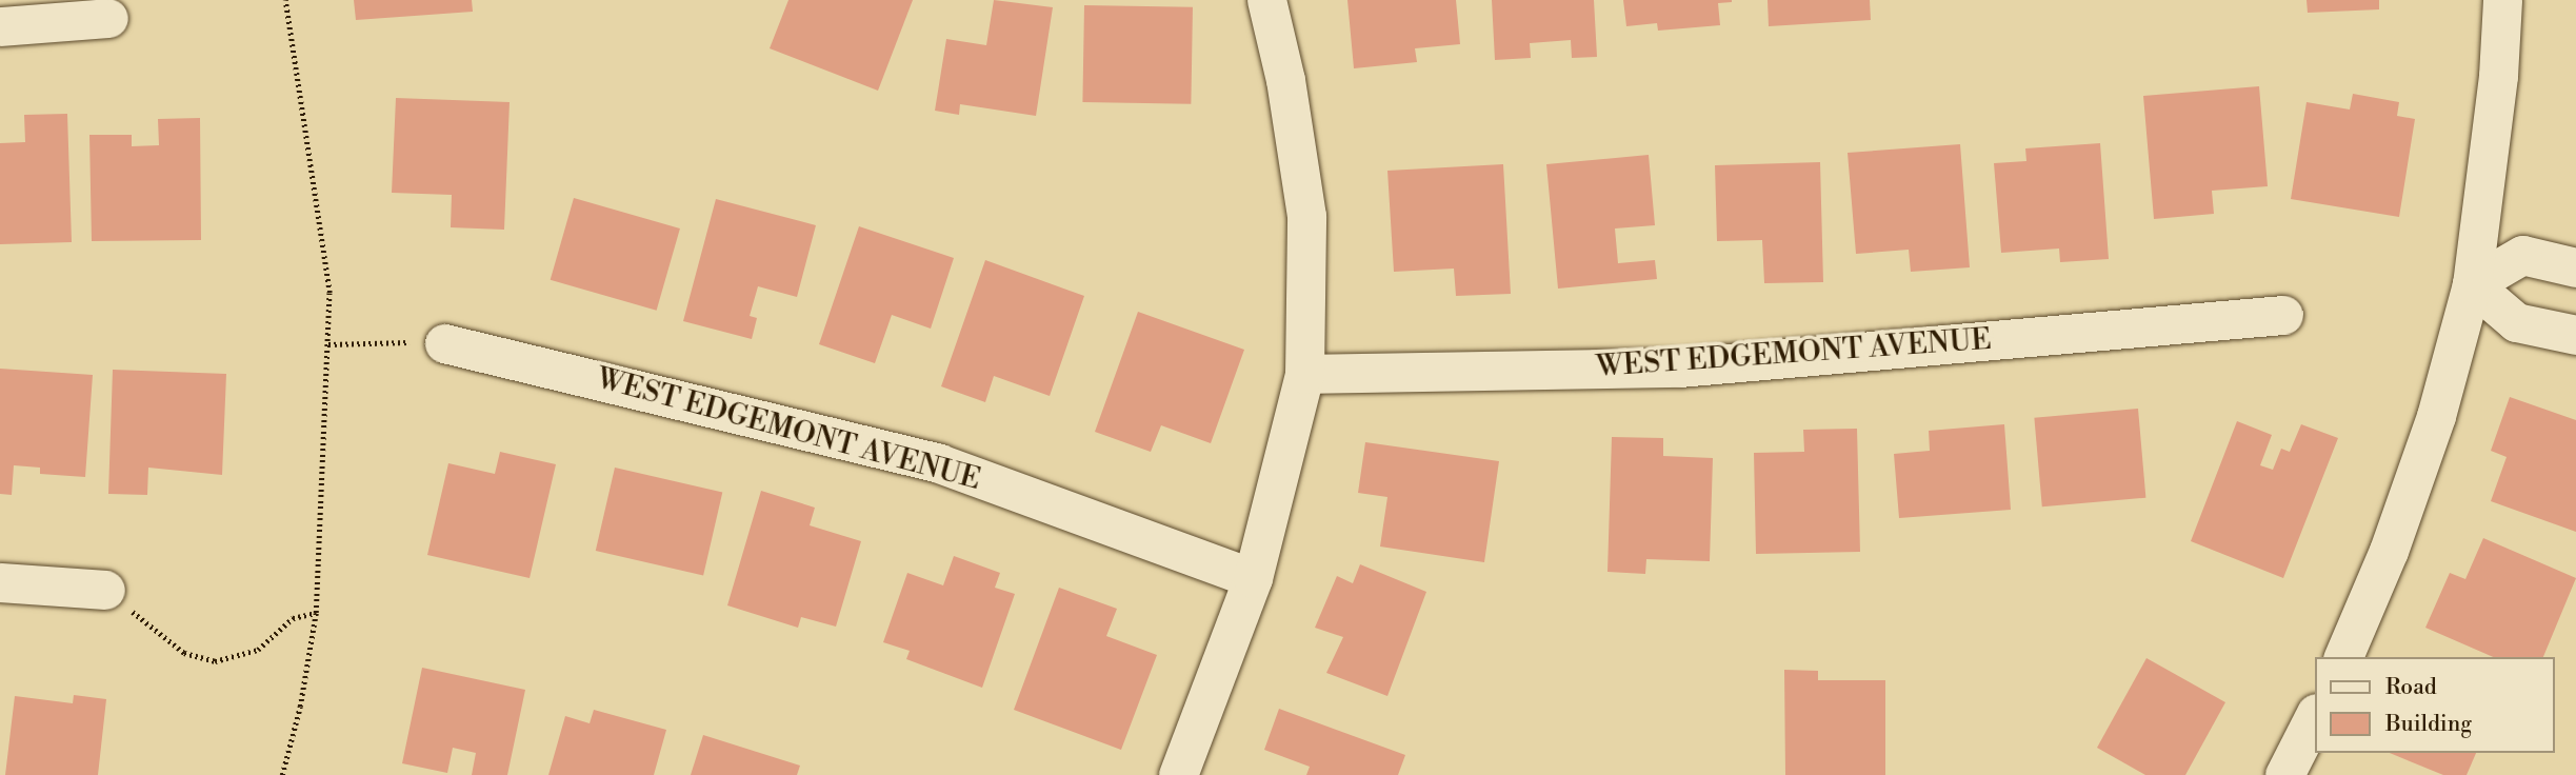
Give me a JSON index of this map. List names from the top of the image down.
{
  "streets": {
    "street": ["WEST EDGEMONT AVENUE"]
  },
  "legend": ["Road", "Building"]
}
